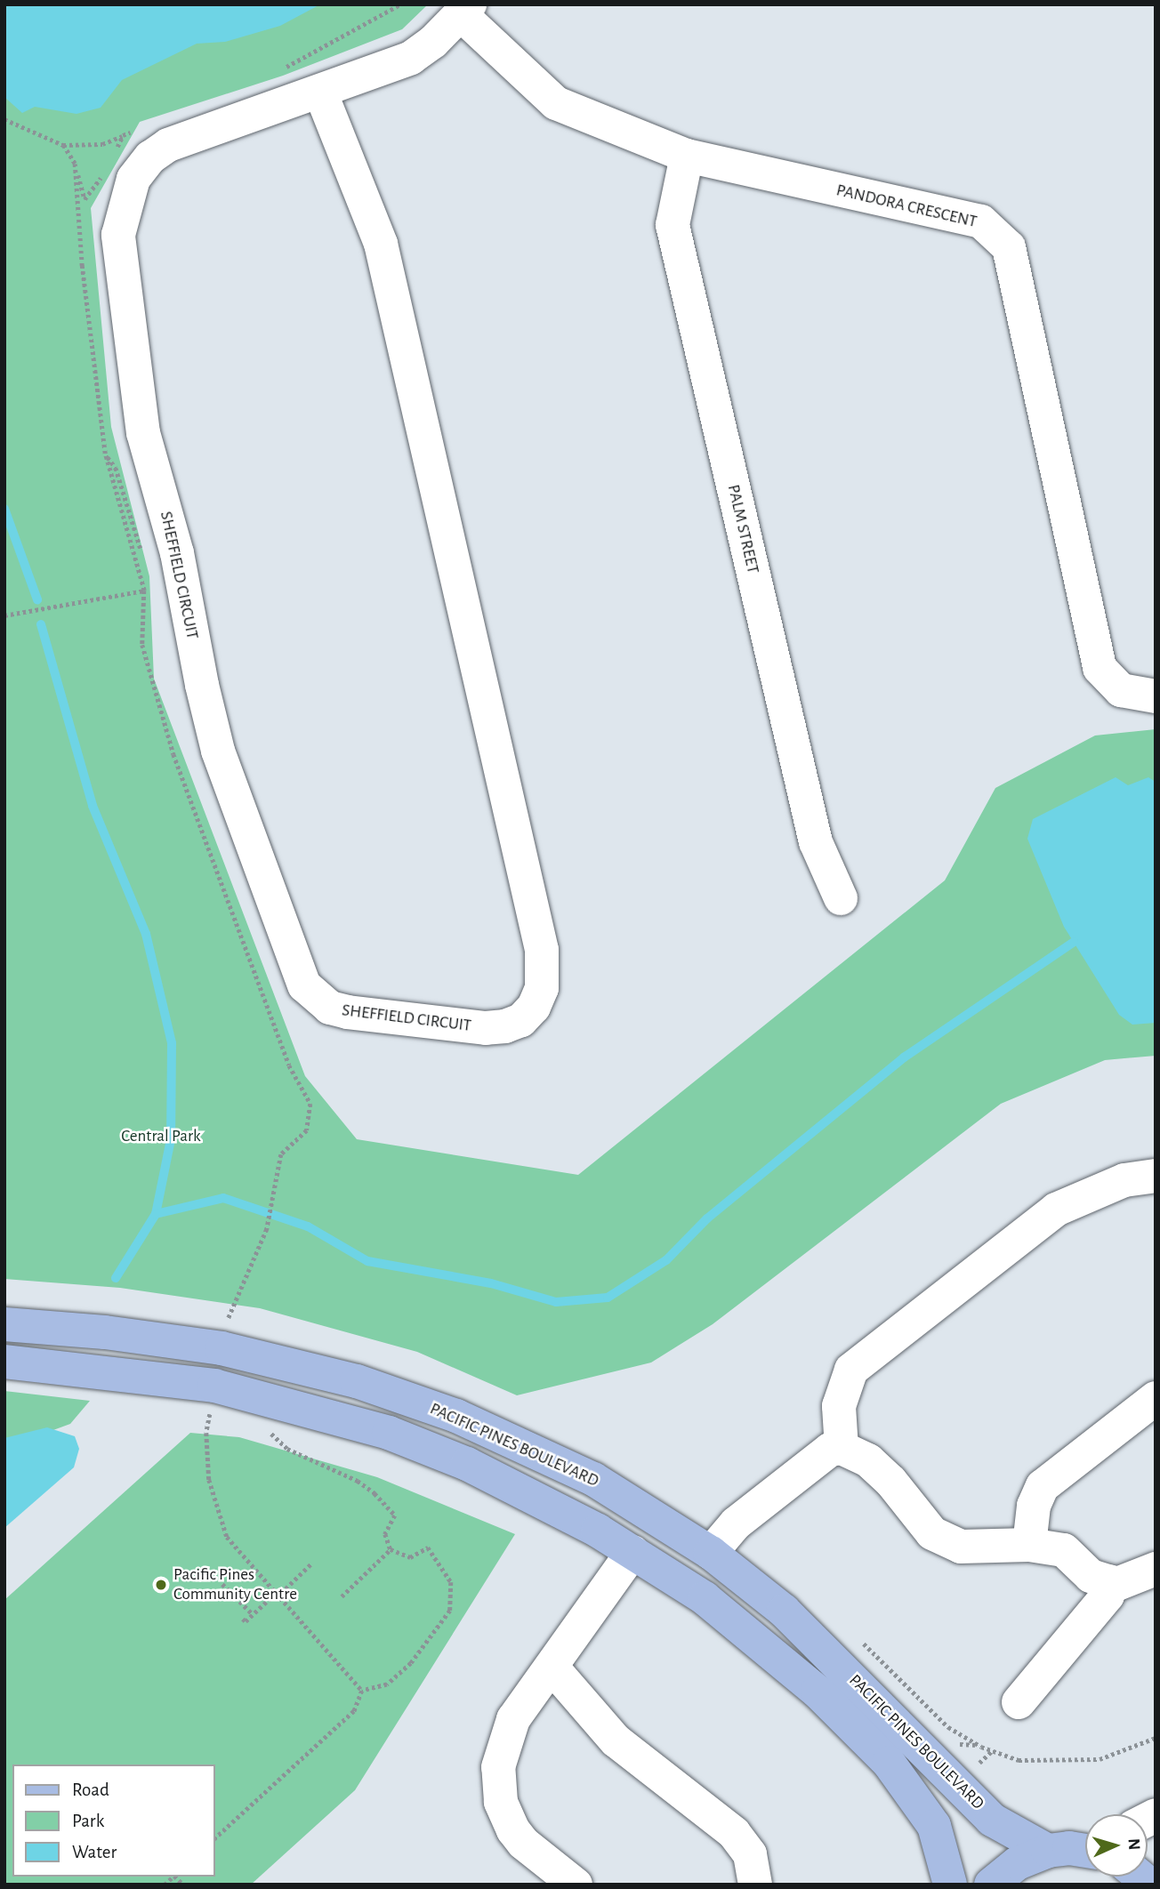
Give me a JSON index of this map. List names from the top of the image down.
{
  "streets": {
    "main road": ["PACIFIC PINES BOULEVARD"],
    "street": ["PANDORA CRESCENT", "PALM STREET", "SHEFFIELD CIRCUIT"]
  },
  "crossings": [
    ["PANDORA CRESCENT", "PALM STREET"],
    ["PANDORA CRESCENT", "SHEFFIELD CIRCUIT"]
  ],
  "parks": ["Central Park"],
  "places": ["Pacific Pines Community Centre"],
  "legend": ["Road", "Park", "Water"],
  "north": "right"
}
